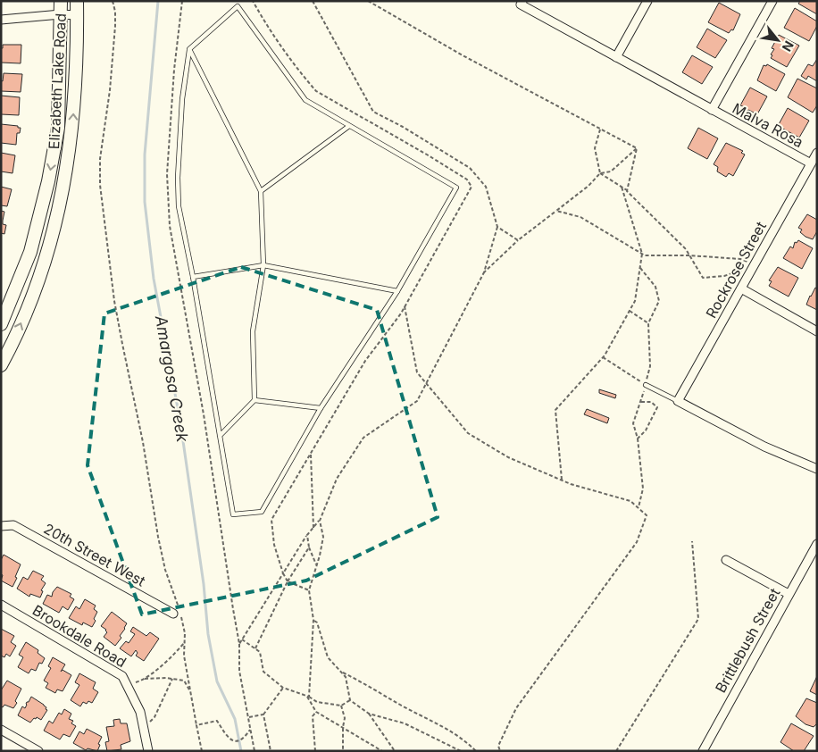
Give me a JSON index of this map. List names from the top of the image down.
{
  "streets": {
    "main road": ["Elizabeth Lake Road"],
    "street": [
      "Malva Rosa",
      "Rockrose Street",
      "20th Street West",
      "Brookdale Road",
      "Brittlebush Street"
    ]
  },
  "crossings": [
    ["Malva Rosa", "Rockrose Street"]
  ],
  "water": ["Amargosa Creek"],
  "north": "bottom right"
}
